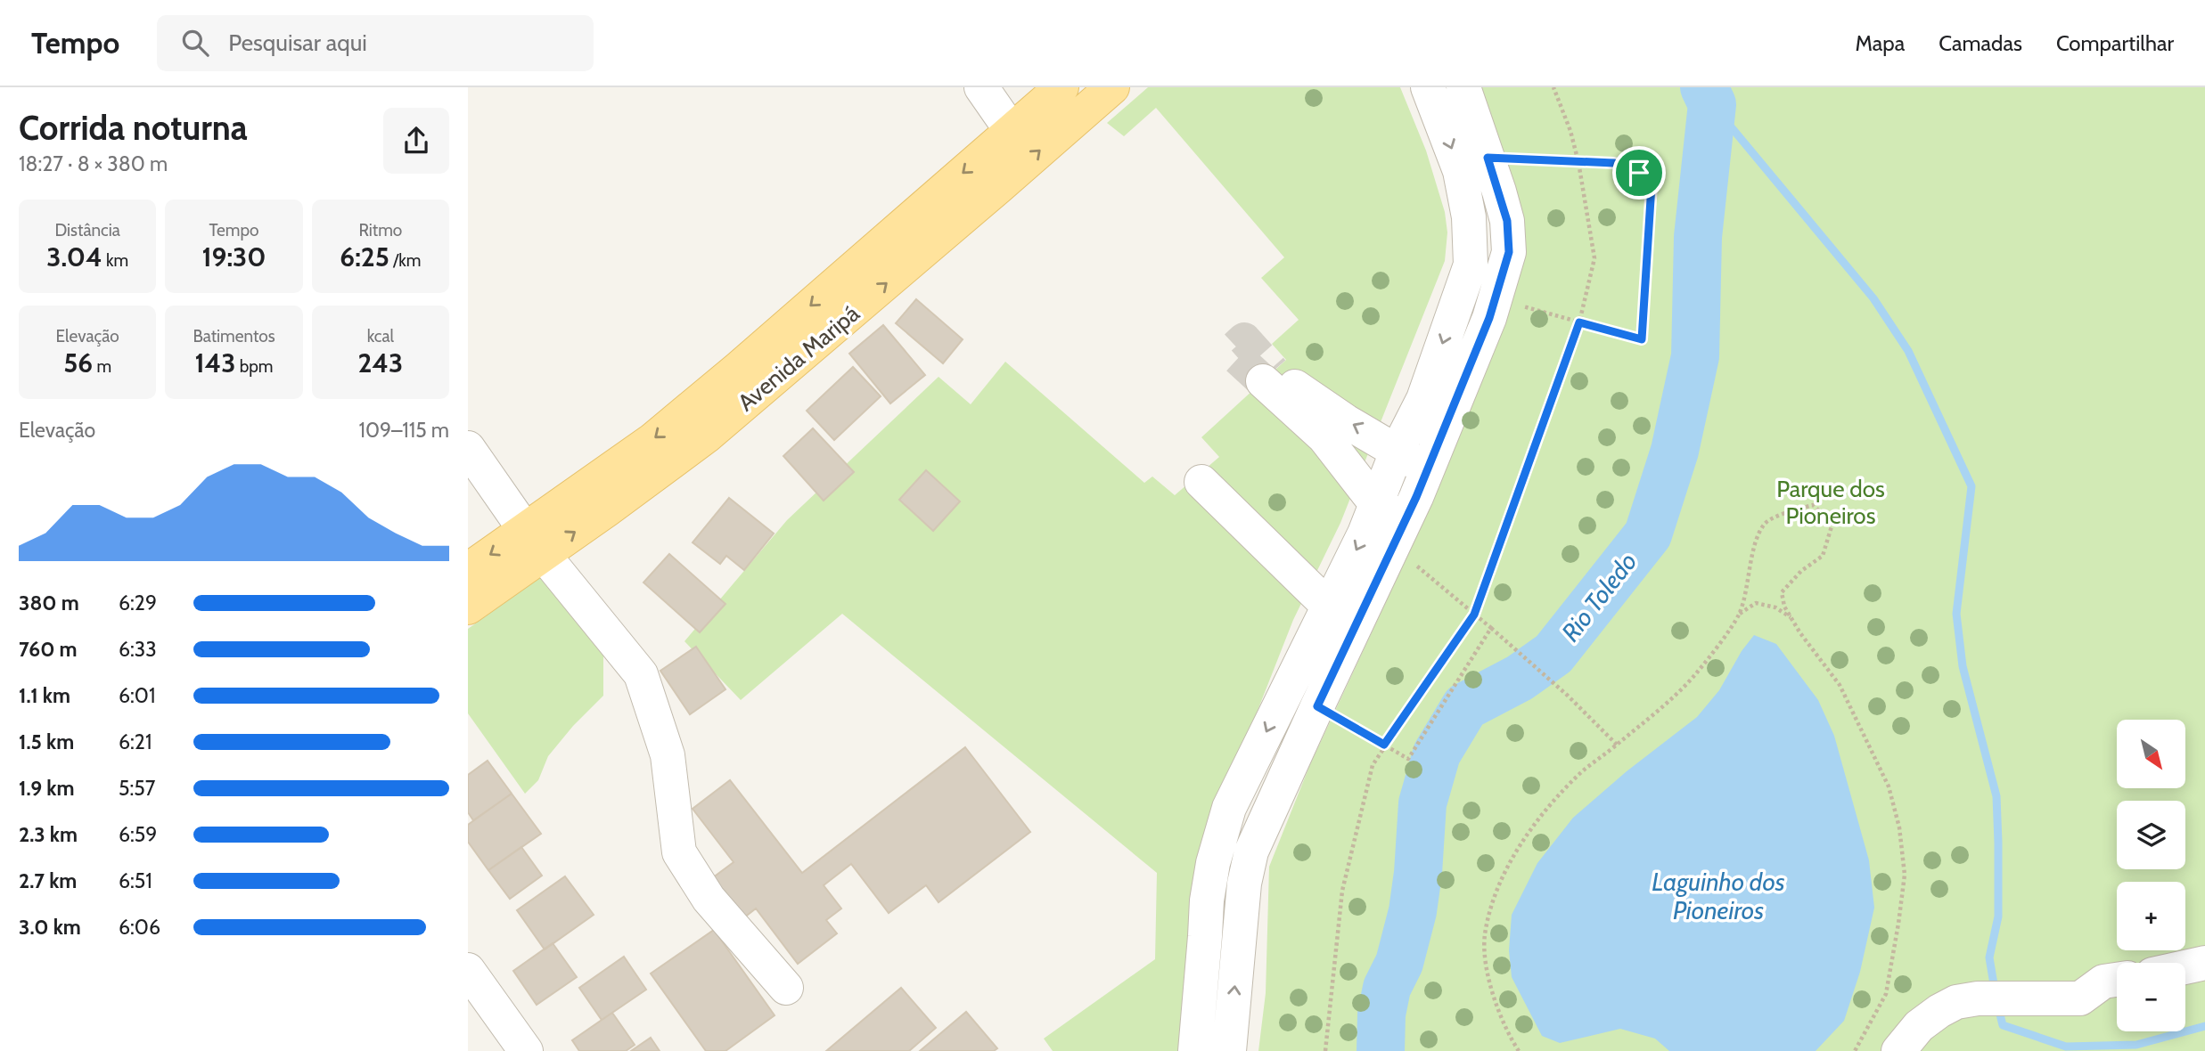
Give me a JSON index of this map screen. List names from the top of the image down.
{
  "streets": {
    "main road": ["Avenida Maripá"]
  },
  "water": ["Rio Toledo", "Laguinho dos Pioneiros"],
  "parks": ["Parque dos Pioneiros"],
  "north": "bottom right",
  "page": {
    "header": "Tempo",
    "search": "Pesquisar aqui",
    "nav": ["Mapa", "Camadas", "Compartilhar"],
    "heading": ["Corrida noturna", "18:27 · 8 × 380 m"],
    "stats": [
      ["Distância", "3.04 km"],
      ["Tempo", "19:30"],
      ["Ritmo", "6:25 /km"],
      ["Elevação", "56 m"],
      ["Batimentos", "143 bpm"],
      ["kcal", "243"]
    ],
    "chart": ["Elevação", "109–115 m"],
    "list": [
      {
        "name": "380 m",
        "note": "6:29"
      },
      {
        "name": "760 m",
        "note": "6:33"
      },
      {
        "name": "1.1 km",
        "note": "6:01"
      },
      {
        "name": "1.5 km",
        "note": "6:21"
      },
      {
        "name": "1.9 km",
        "note": "5:57"
      },
      {
        "name": "2.3 km",
        "note": "6:59"
      },
      {
        "name": "2.7 km",
        "note": "6:51"
      },
      {
        "name": "3.0 km",
        "note": "6:06"
      }
    ],
    "map_buttons": ["+", "−"]
  }
}
